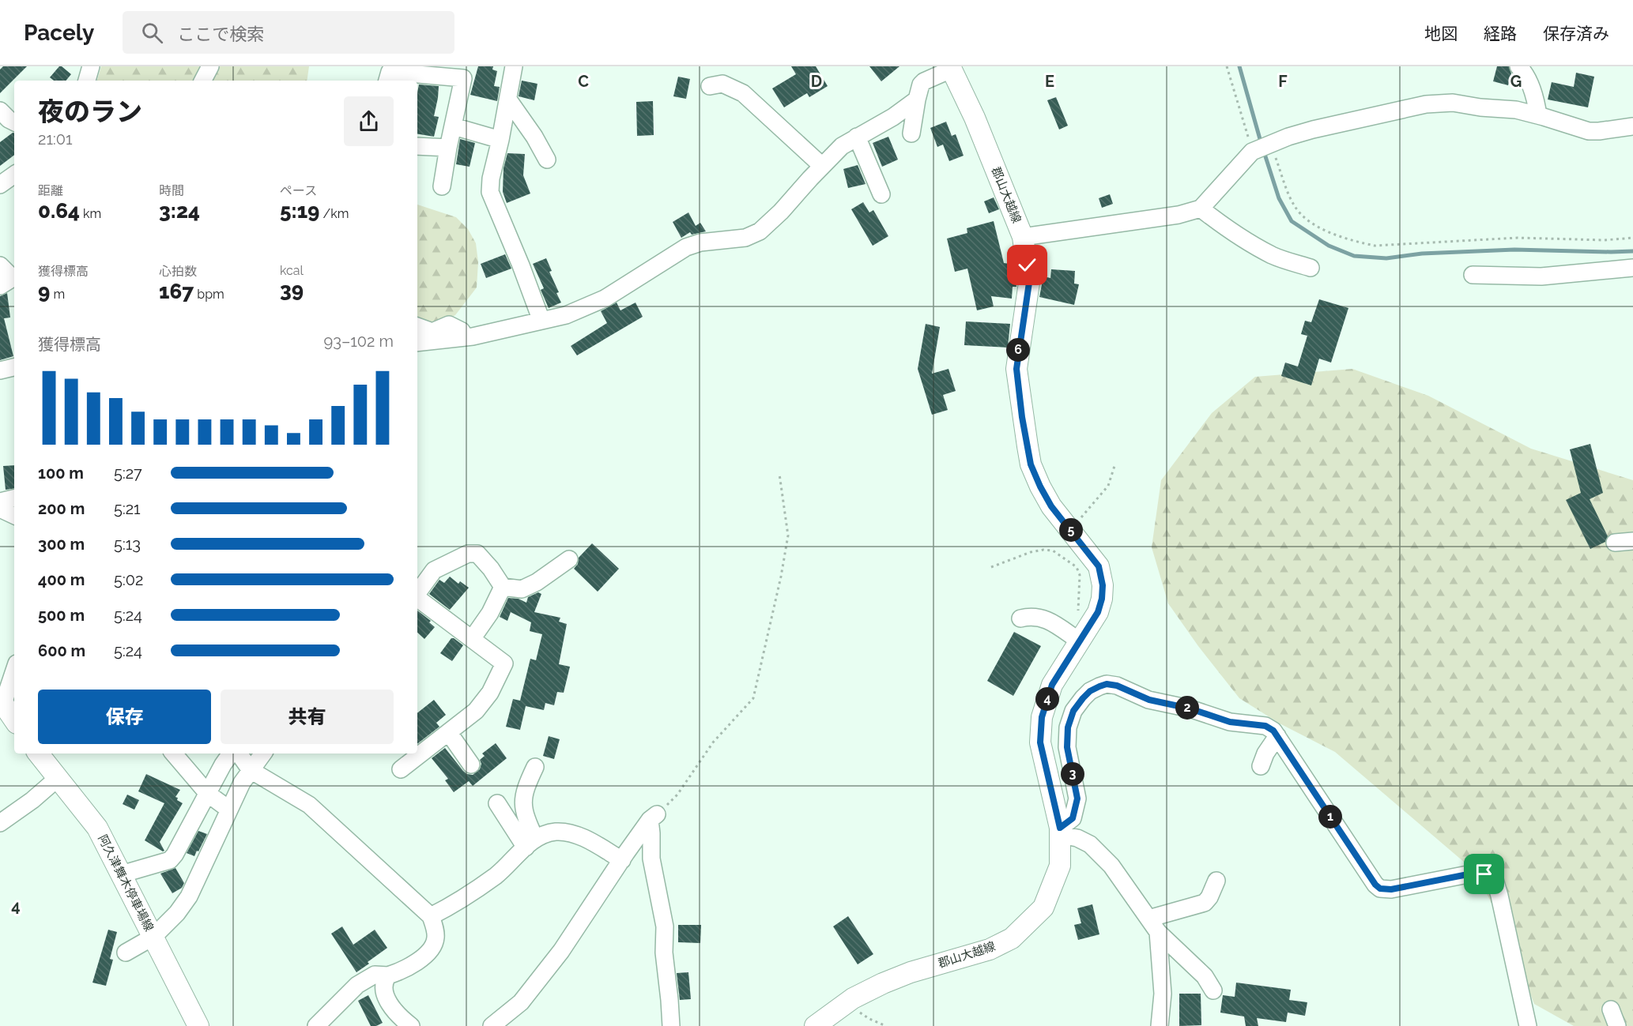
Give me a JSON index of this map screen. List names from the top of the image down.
{
  "streets": {
    "main road": ["郡山大越線", "阿久津舞木停車場線"]
  },
  "page": {
    "header": "Pacely",
    "search": "ここで検索",
    "nav": ["地図", "経路", "保存済み"],
    "heading": ["夜のラン", "21:01"],
    "stats": [
      ["距離", "0.64 km"],
      ["時間", "3:24"],
      ["ペース", "5:19 /km"],
      ["獲得標高", "9 m"],
      ["心拍数", "167 bpm"],
      ["kcal", "39"]
    ],
    "chart": ["獲得標高", "93–102 m"],
    "pins": [
      "6",
      "5",
      "4",
      "2",
      "3",
      "1"
    ],
    "list": [
      {
        "name": "100 m",
        "note": "5:27"
      },
      {
        "name": "200 m",
        "note": "5:21"
      },
      {
        "name": "300 m",
        "note": "5:13"
      },
      {
        "name": "400 m",
        "note": "5:02"
      },
      {
        "name": "500 m",
        "note": "5:24"
      },
      {
        "name": "600 m",
        "note": "5:24"
      }
    ],
    "buttons": ["保存", "共有"]
  },
  "grid": {
    "columns": [
      "C",
      "D",
      "E",
      "F",
      "G"
    ],
    "rows": ["4"]
  }
}
